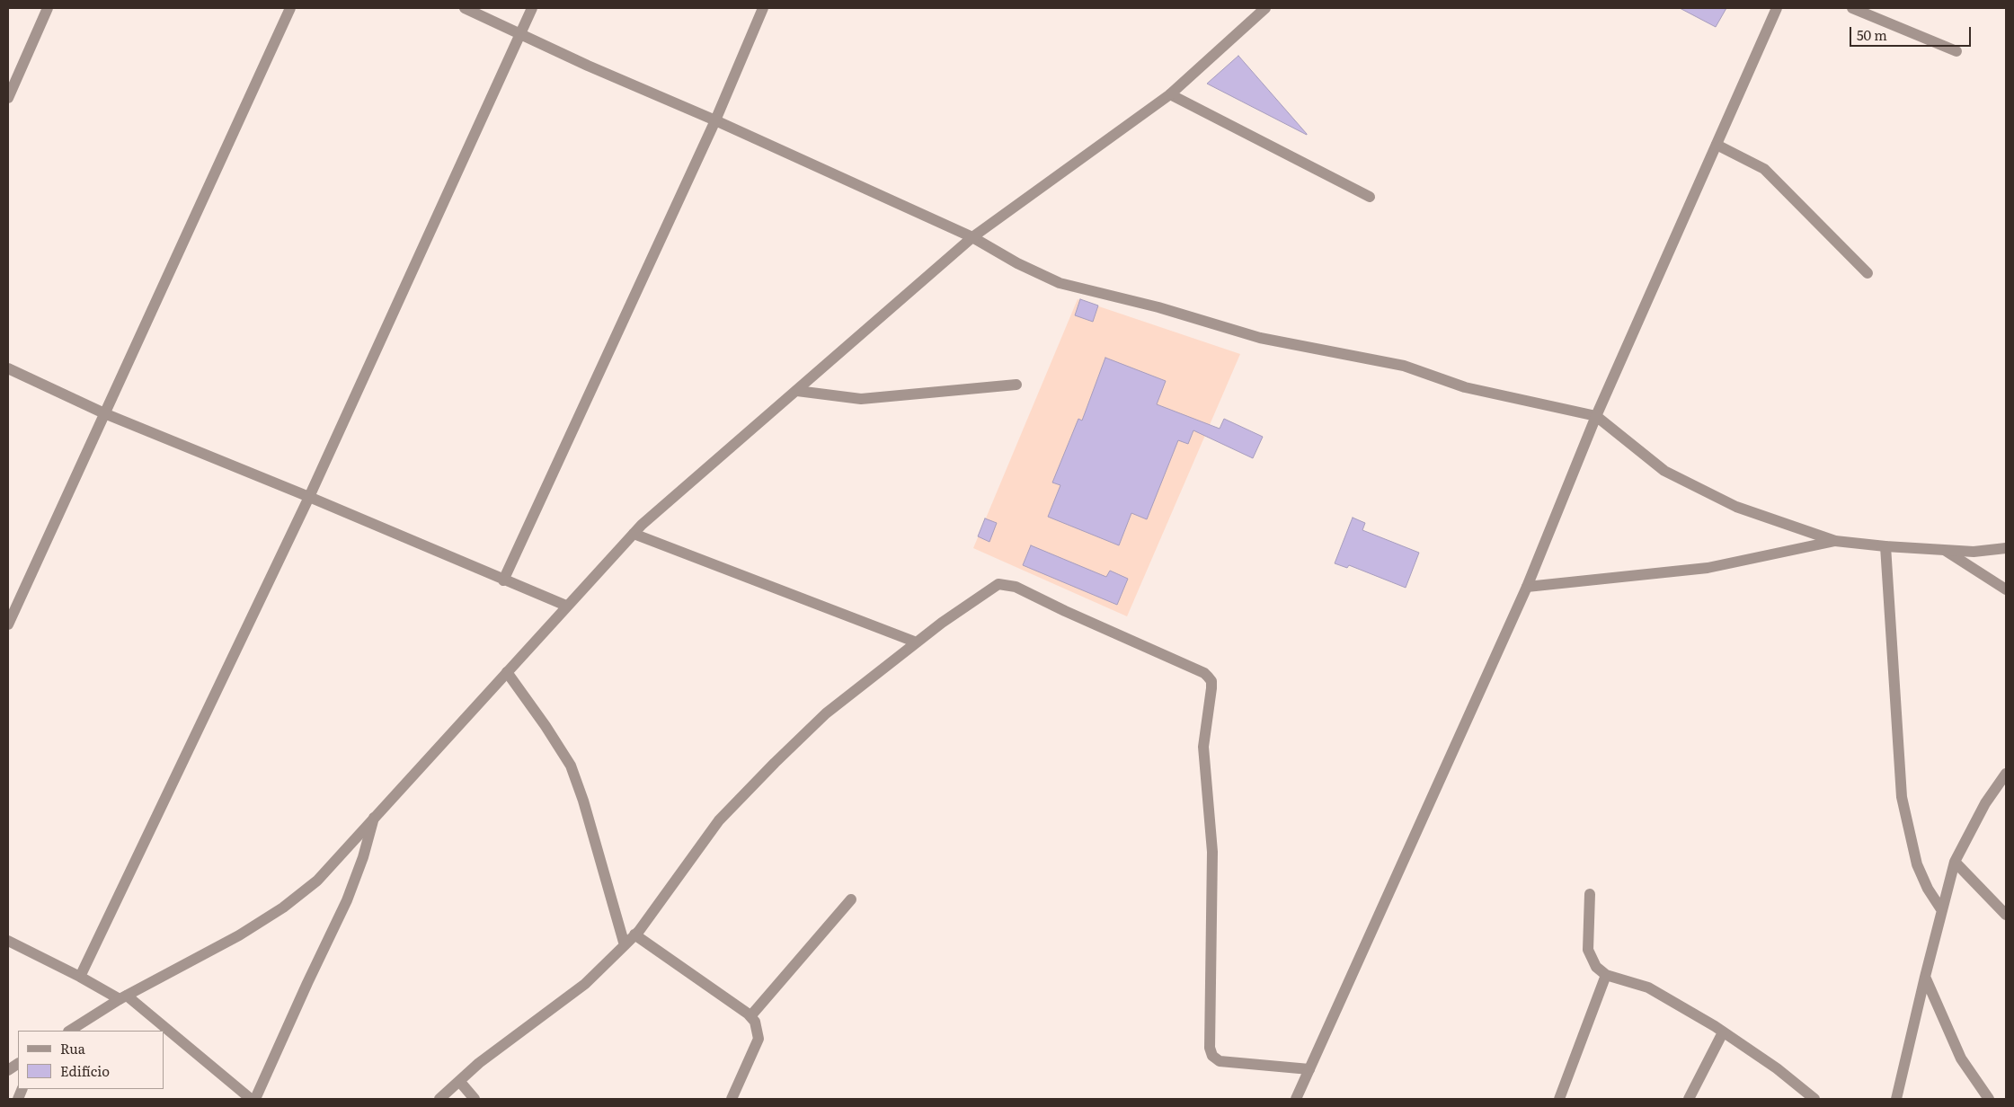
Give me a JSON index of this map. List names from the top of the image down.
{
  "legend": ["Rua", "Edifício"],
  "scale_bar": "50 m"
}
